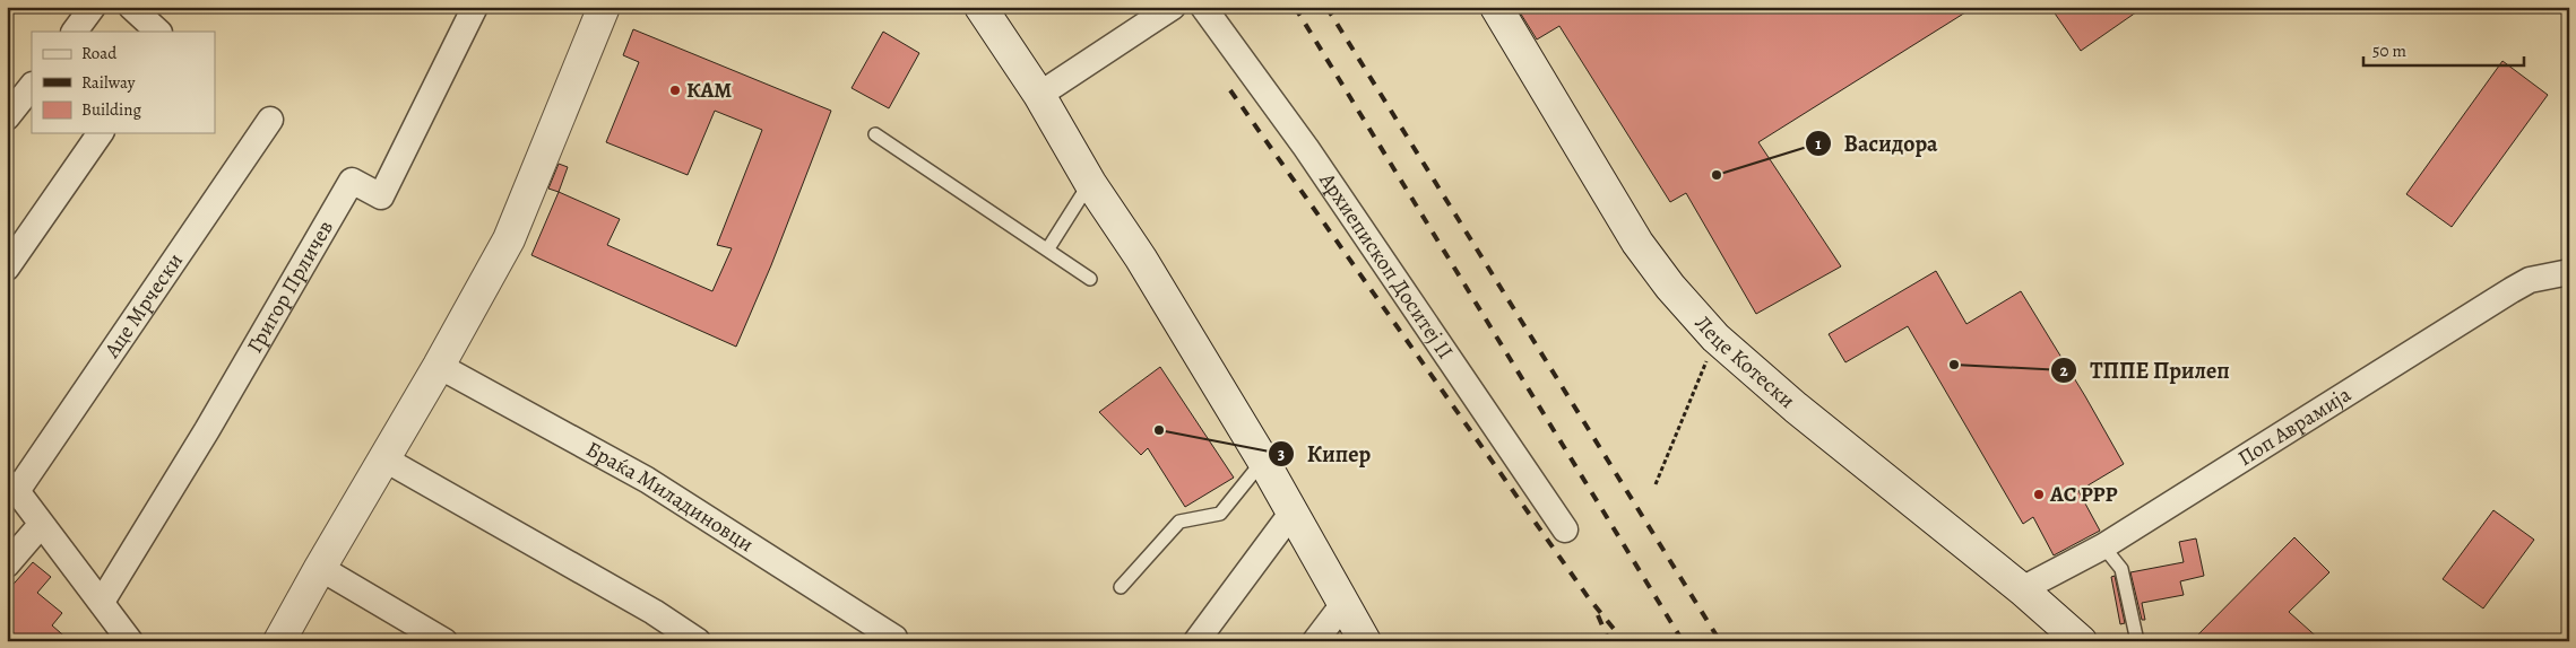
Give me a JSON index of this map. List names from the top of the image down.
{
  "streets": {
    "main road": ["Леце Котески"],
    "street": [
      "Архиепископ Доситеј II",
      "Григор Прличев",
      "Аце Мрчески",
      "Поп Аврамија",
      "Браќа Миладиновци"
    ]
  },
  "crossings": [
    ["Леце Котески", "Поп Аврамија"]
  ],
  "places": [
    "КАМ",
    "Васидора",
    "ТППЕ Прилеп",
    "Кипер",
    "АС РРР"
  ],
  "legend": ["Road", "Railway", "Building"],
  "scale_bar": "50 m"
}
